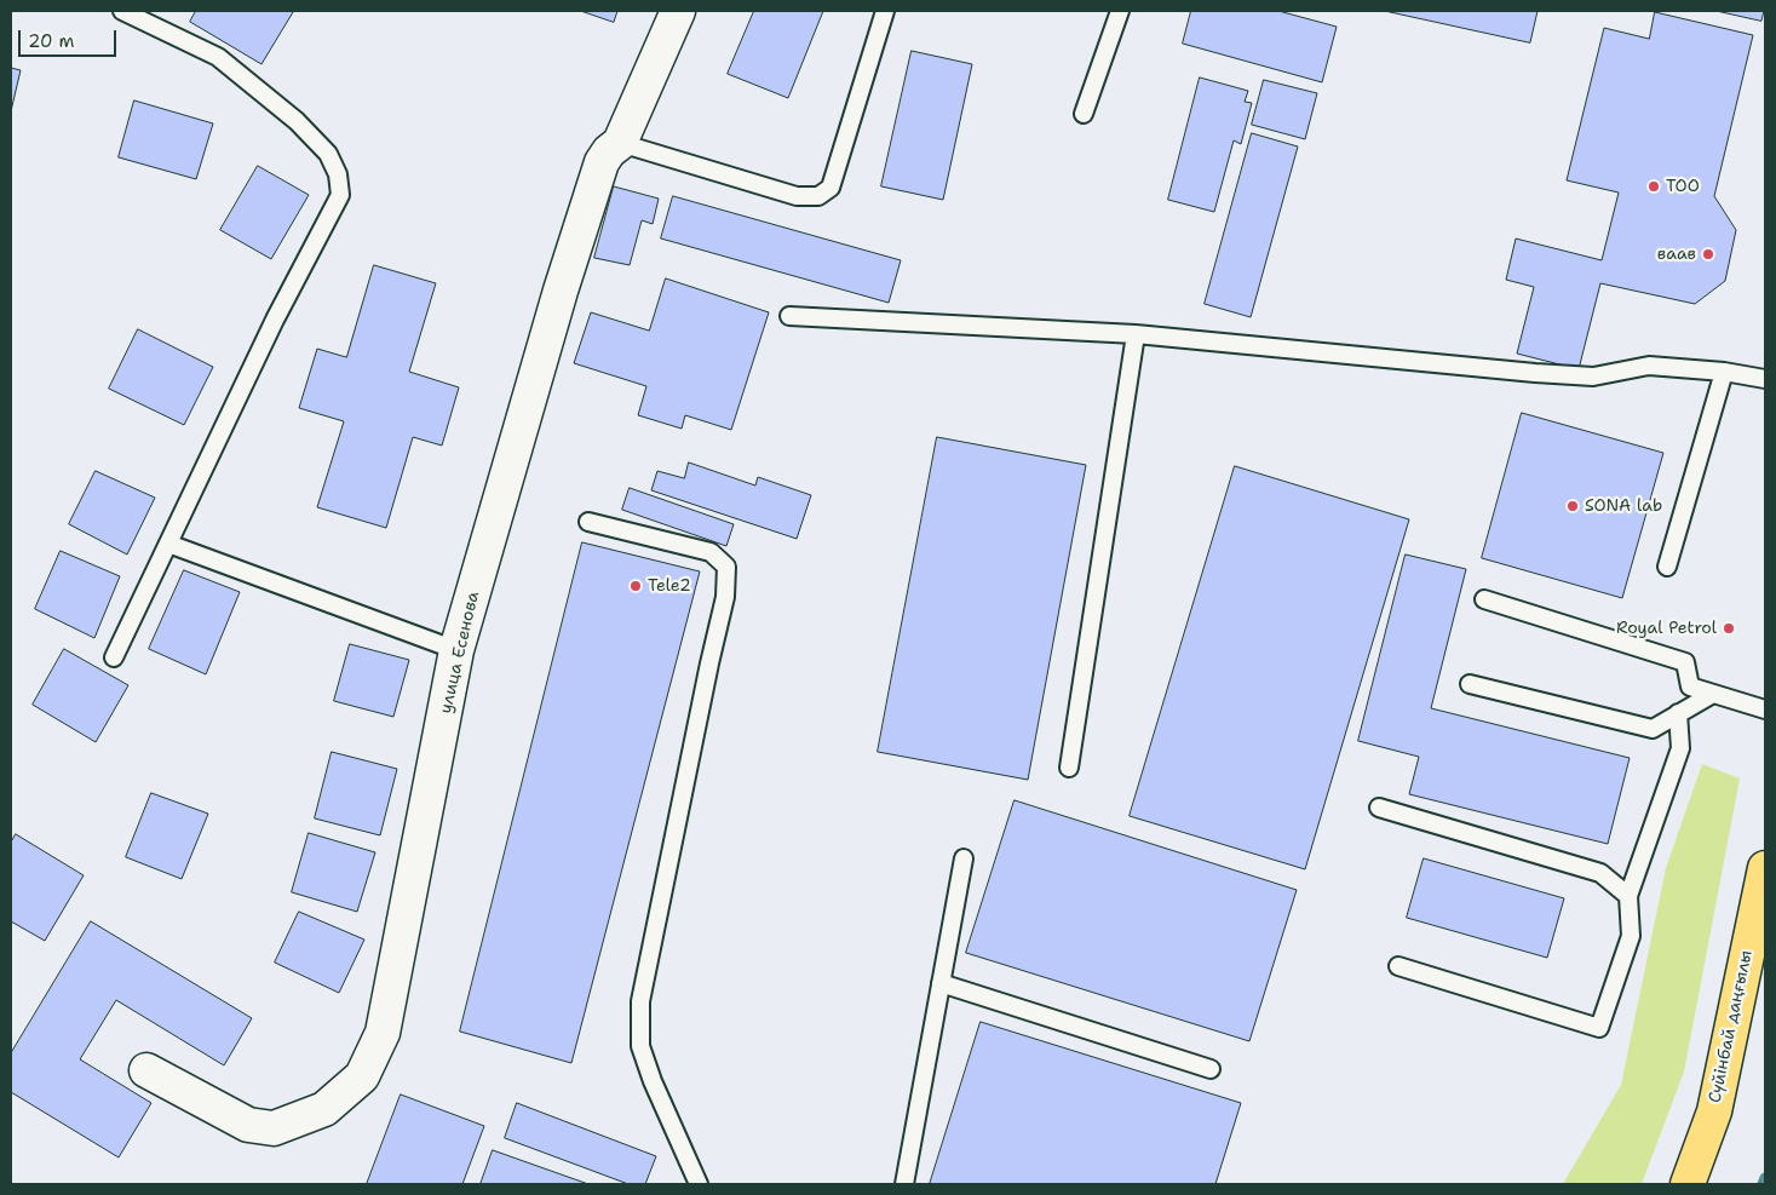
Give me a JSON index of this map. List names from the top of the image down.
{
  "streets": {
    "main road": ["Сүйінбай даңғылы"],
    "street": ["улица Есенова"]
  },
  "places": [
    "ТОО",
    "ваав",
    "SONA lab",
    "Tele2",
    "Royal Petrol"
  ],
  "scale_bar": "20 m"
}
